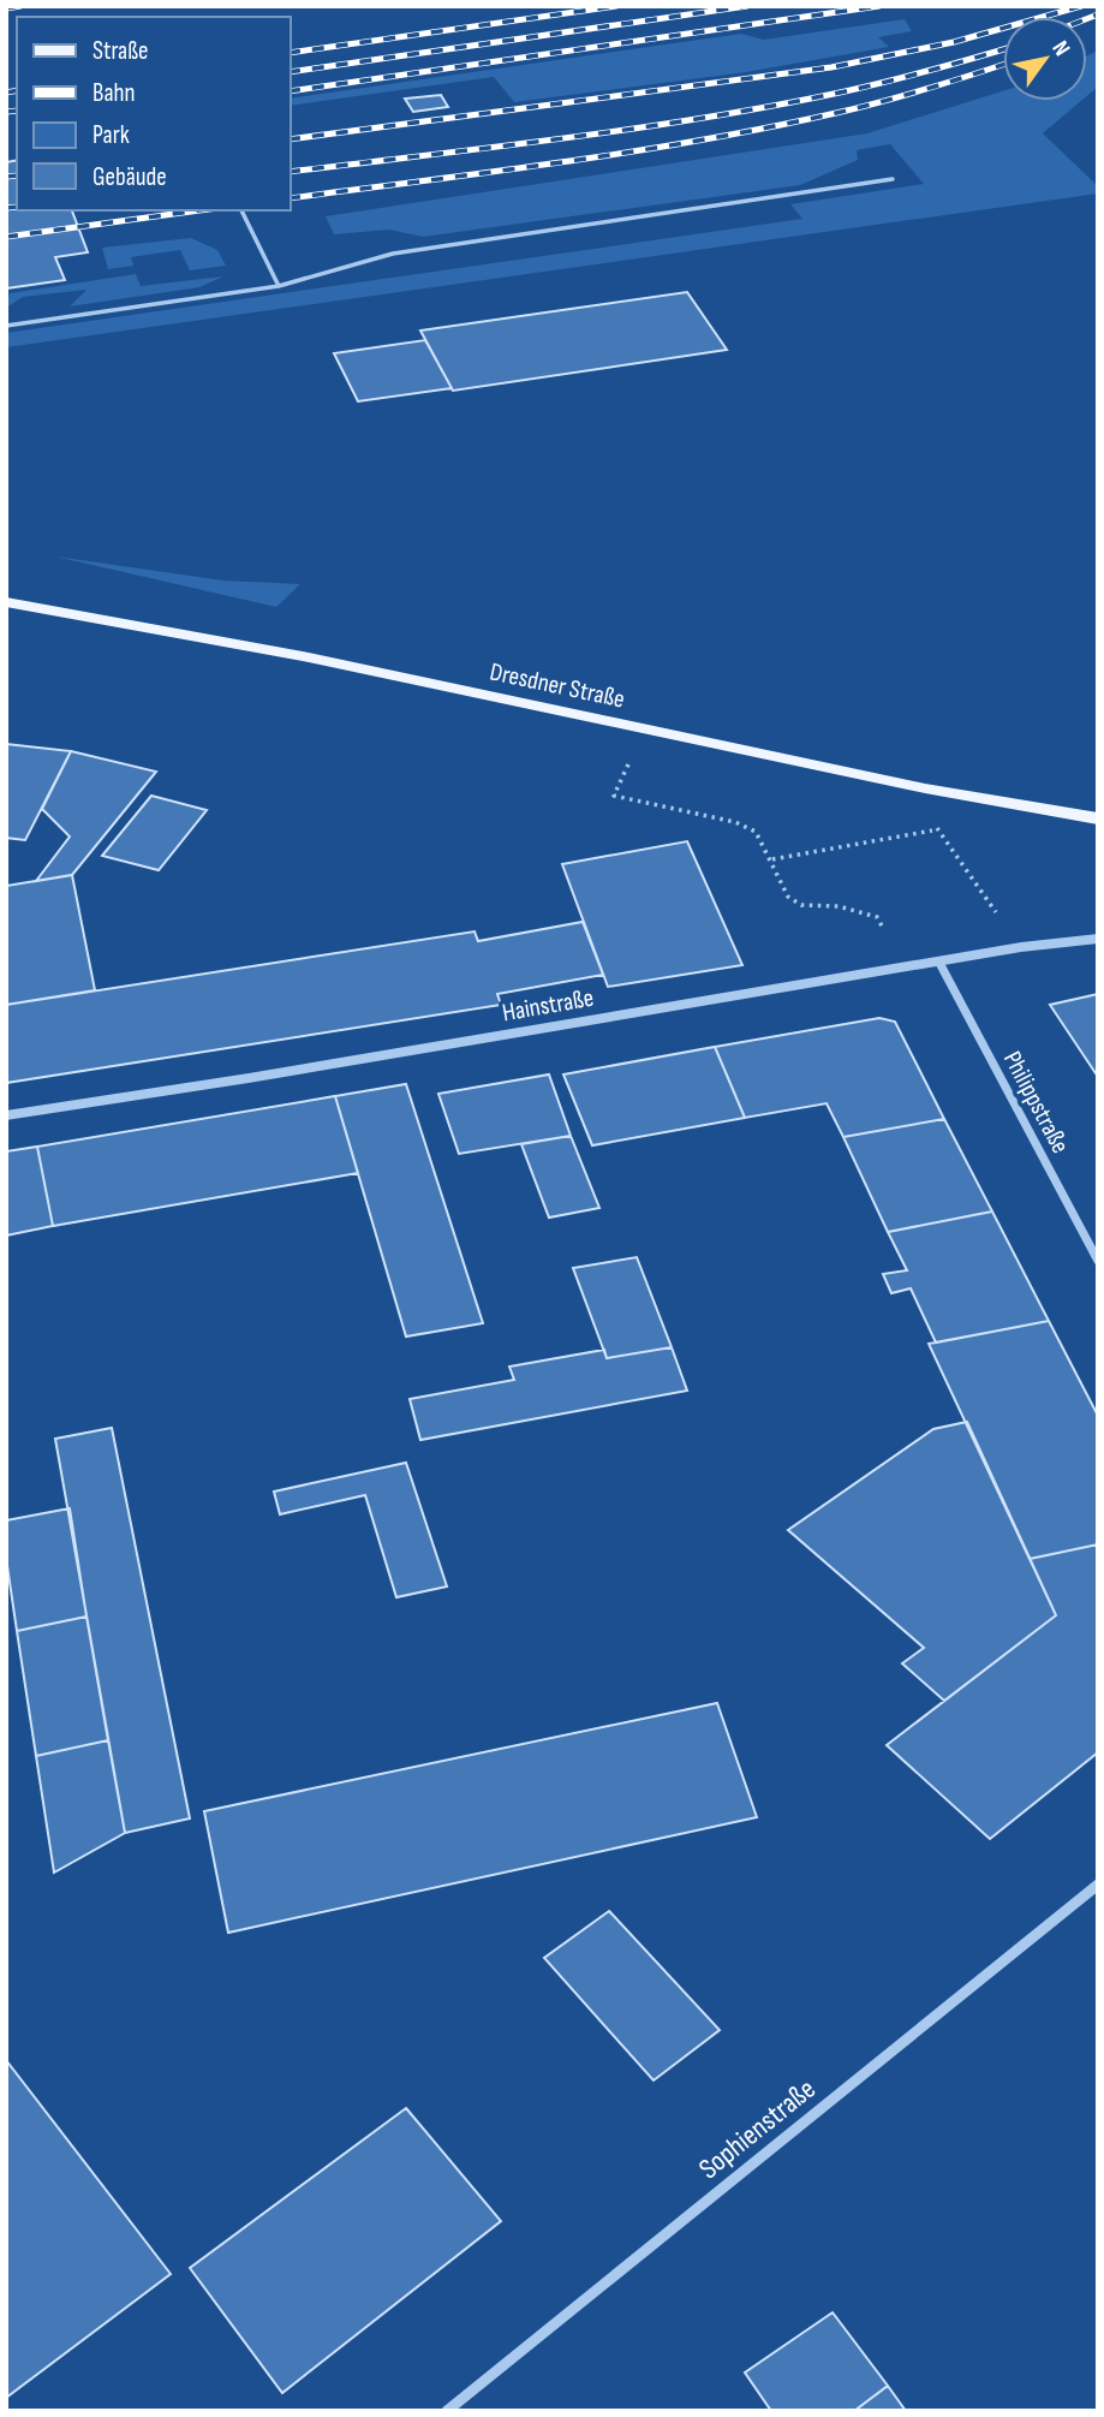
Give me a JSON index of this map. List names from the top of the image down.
{
  "streets": {
    "main road": ["Dresdner Straße"],
    "street": ["Hainstraße", "Philippstraße", "Sophienstraße"]
  },
  "crossings": [
    ["Hainstraße", "Philippstraße"]
  ],
  "legend": [
    "Straße",
    "Bahn",
    "Park",
    "Gebäude"
  ],
  "north": "top right"
}
